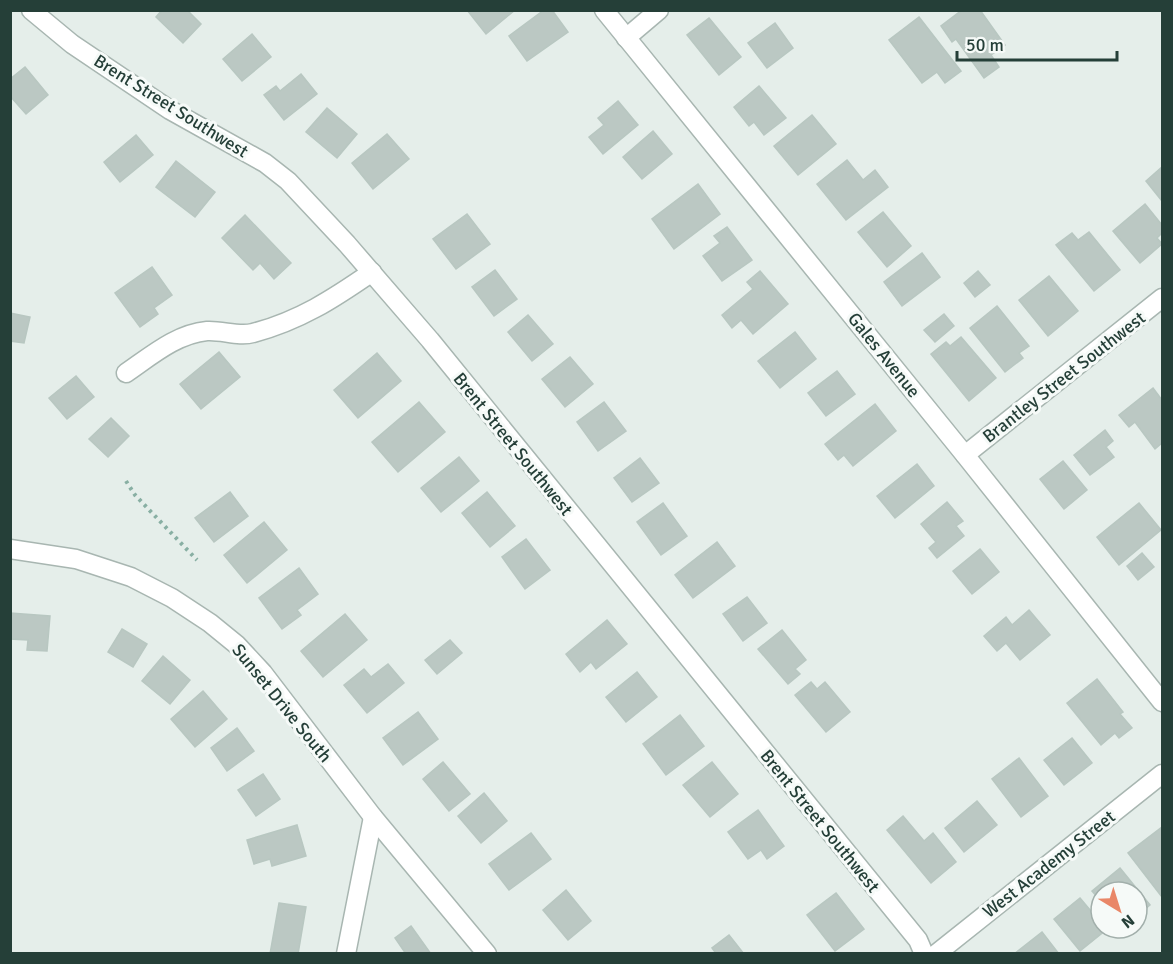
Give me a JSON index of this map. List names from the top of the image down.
{
  "streets": {
    "street": [
      "Brent Street Southwest",
      "Gales Avenue",
      "Brantley Street Southwest",
      "Sunset Drive South",
      "West Academy Street"
    ]
  },
  "crossings": [
    ["Gales Avenue", "Brantley Street Southwest"]
  ],
  "scale_bar": "50 m",
  "north": "bottom right"
}
